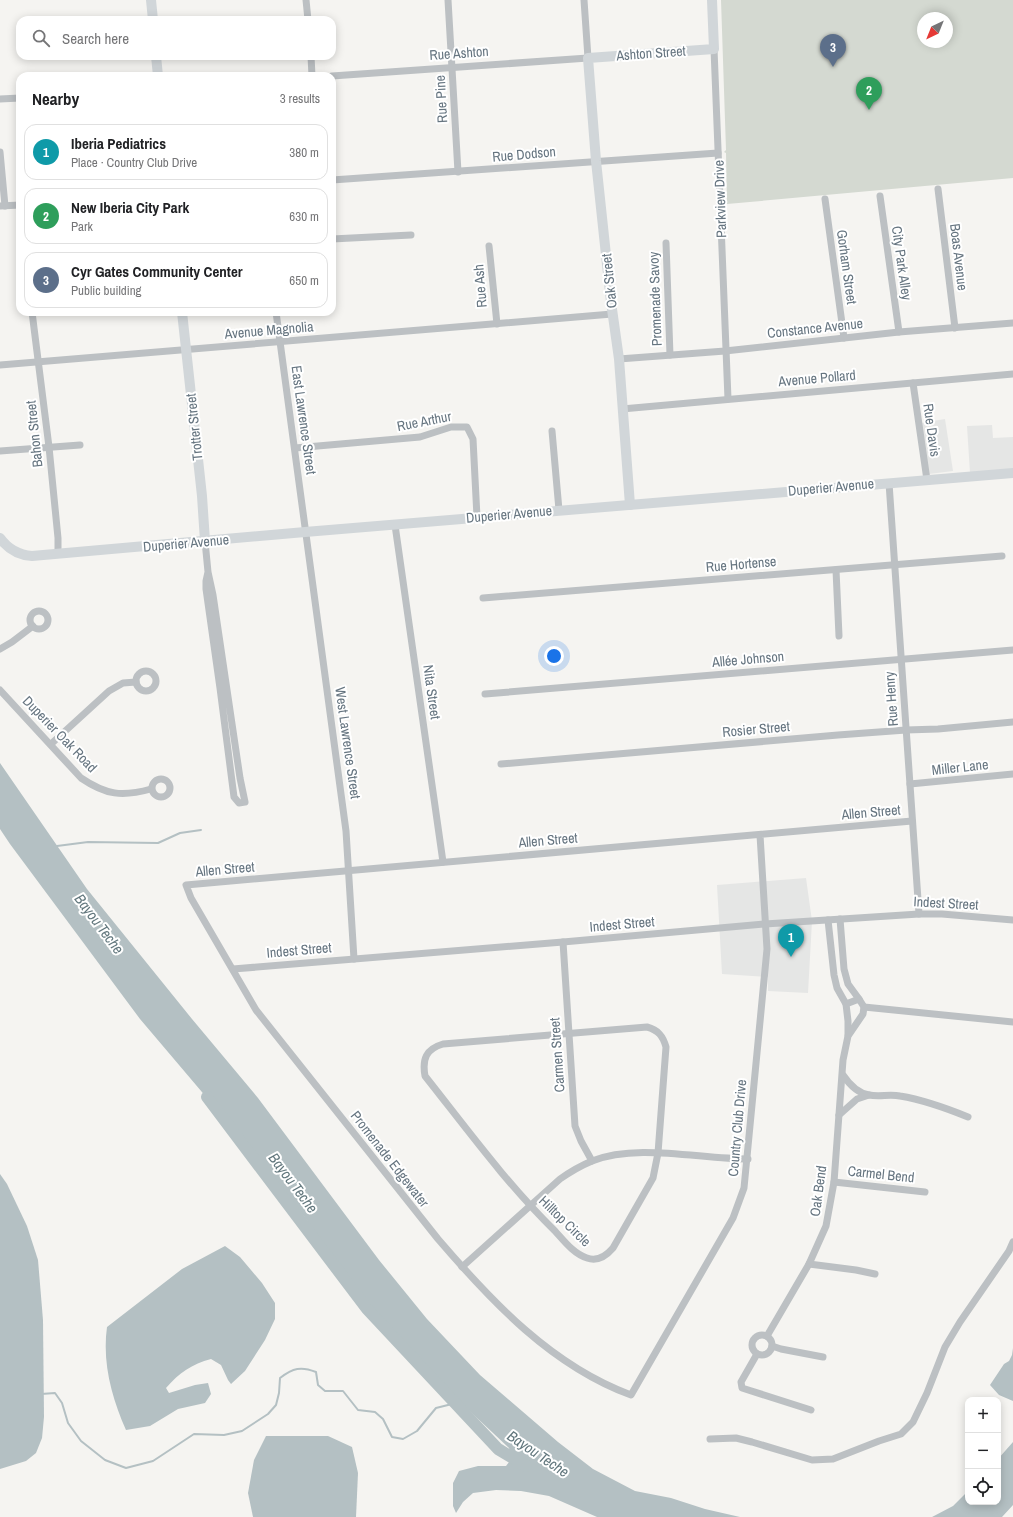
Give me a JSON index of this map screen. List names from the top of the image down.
{
  "streets": {
    "main road": [
      "Ashton Street",
      "Parkview Drive",
      "Oak Street",
      "Trotter Street",
      "Duperier Avenue"
    ],
    "street": [
      "Rue Ashton",
      "Rue Pine",
      "Rue Dodson",
      "Boas Avenue",
      "City Park Alley",
      "Gorham Street",
      "Rue Ash",
      "Promenade Savoy",
      "Constance Avenue",
      "Avenue Magnolia",
      "Avenue Pollard",
      "East Lawrence Street",
      "Rue Arthur",
      "Rue Davis",
      "Bahon Street",
      "Rue Hortense",
      "Allée Johnson",
      "Nita Street",
      "Rue Henry",
      "Rosier Street",
      "Duperier Oak Road",
      "West Lawrence Street",
      "Miller Lane",
      "Allen Street",
      "Indest Street",
      "Carmen Street",
      "Country Club Drive",
      "Promenade Edgewater",
      "Carmel Bend",
      "Oak Bend",
      "Hilltop Circle"
    ]
  },
  "crossings": [
    ["Rue Ashton", "Ashton Street"],
    ["Rue Ashton", "Rue Pine"],
    ["Rue Ashton", "Oak Street"],
    ["Ashton Street", "Parkview Drive"],
    ["Ashton Street", "Oak Street"],
    ["Rue Pine", "Rue Dodson"],
    ["Rue Dodson", "Parkview Drive"],
    ["Rue Dodson", "Oak Street"],
    ["Parkview Drive", "Constance Avenue"],
    ["Parkview Drive", "Avenue Pollard"],
    ["Boas Avenue", "Constance Avenue"],
    ["City Park Alley", "Constance Avenue"],
    ["Gorham Street", "Constance Avenue"],
    ["Oak Street", "Constance Avenue"],
    ["Oak Street", "Avenue Magnolia"],
    ["Oak Street", "Avenue Pollard"],
    ["Oak Street", "Duperier Avenue"],
    ["Rue Ash", "Avenue Magnolia"],
    ["Promenade Savoy", "Constance Avenue"],
    ["Avenue Magnolia", "East Lawrence Street"],
    ["Avenue Magnolia", "Trotter Street"],
    ["Avenue Magnolia", "Bahon Street"],
    ["Avenue Pollard", "Rue Davis"],
    ["East Lawrence Street", "Rue Arthur"],
    ["East Lawrence Street", "Duperier Avenue"],
    ["East Lawrence Street", "West Lawrence Street"],
    ["Rue Arthur", "Duperier Avenue"],
    ["Trotter Street", "Duperier Avenue"],
    ["Rue Davis", "Duperier Avenue"],
    ["Bahon Street", "Duperier Avenue"],
    ["Duperier Avenue", "Nita Street"],
    ["Duperier Avenue", "Rue Henry"],
    ["Duperier Avenue", "West Lawrence Street"],
    ["Rue Hortense", "Rue Henry"],
    ["Allée Johnson", "Rue Henry"],
    ["Nita Street", "Allen Street"],
    ["Rue Henry", "Rosier Street"],
    ["Rue Henry", "Miller Lane"],
    ["Rue Henry", "Allen Street"],
    ["Rue Henry", "Indest Street"],
    ["West Lawrence Street", "Allen Street"],
    ["West Lawrence Street", "Indest Street"],
    ["Allen Street", "Country Club Drive"],
    ["Allen Street", "Promenade Edgewater"],
    ["Indest Street", "Carmen Street"],
    ["Indest Street", "Country Club Drive"],
    ["Indest Street", "Promenade Edgewater"],
    ["Indest Street", "Oak Bend"],
    ["Carmen Street", "Hilltop Circle"],
    ["Country Club Drive", "Promenade Edgewater"],
    ["Carmel Bend", "Oak Bend"]
  ],
  "water": ["Bayou Teche"],
  "north": "bottom left",
  "page": {
    "search": "Search here",
    "pins": ["3", "2", "1"],
    "heading": ["Nearby", "3 results"],
    "list": [
      {
        "mark": "1",
        "name": "Iberia Pediatrics",
        "note": "Place · Country Club Drive",
        "value": "380 m"
      },
      {
        "mark": "2",
        "name": "New Iberia City Park",
        "note": "Park",
        "value": "630 m"
      },
      {
        "mark": "3",
        "name": "Cyr Gates Community Center",
        "note": "Public building",
        "value": "650 m"
      }
    ],
    "map_buttons": ["+", "−"]
  }
}
